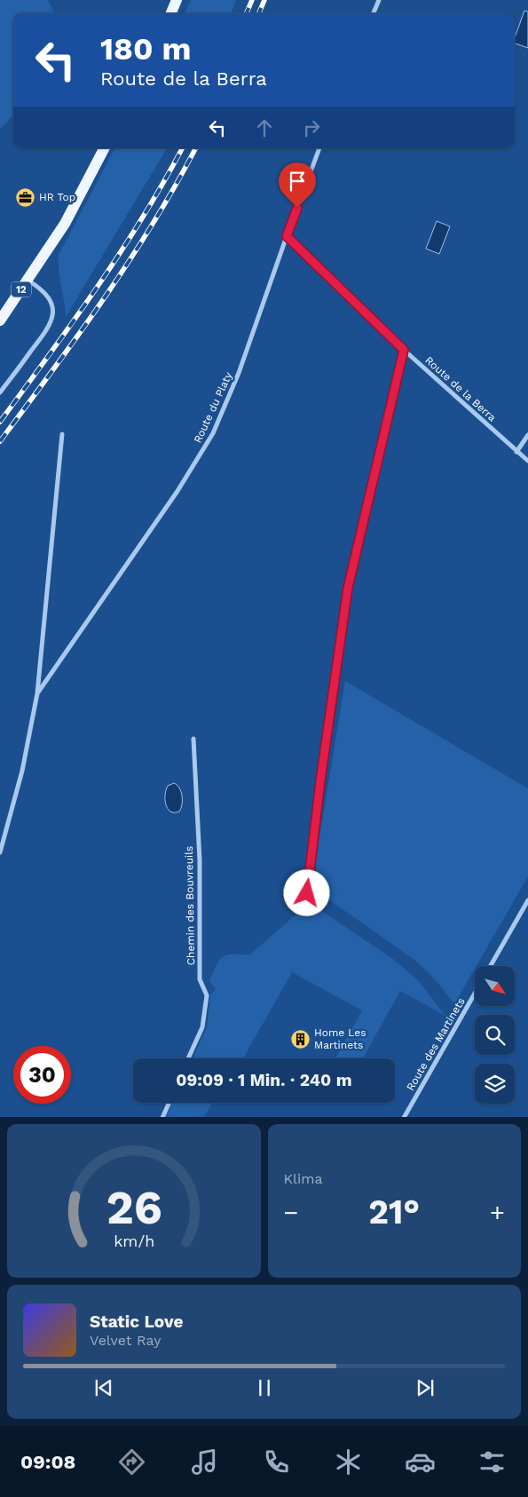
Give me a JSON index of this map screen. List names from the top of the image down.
{
  "streets": {
    "main road": ["12"],
    "street": [
      "Route de la Berra",
      "Route du Platy",
      "Chemin des Bouvreuils",
      "Route des Martinets"
    ]
  },
  "crossings": [
    ["Route de la Berra", "Route du Platy"]
  ],
  "places": {
    "office": ["HR Top"],
    "building": ["Home Les Martinets"]
  },
  "north": "bottom right",
  "page": {
    "turn": ["180 m", "Route de la Berra"],
    "limit": "30",
    "trip": "09:09 · 1 Min. · 240 m",
    "tile": "Klima",
    "heat": ["−", "21°", "+"],
    "song": ["Static Love", "Velvet Ray"],
    "tabs": "09:08",
    "gauge": ["26", "km/h"]
  }
}
